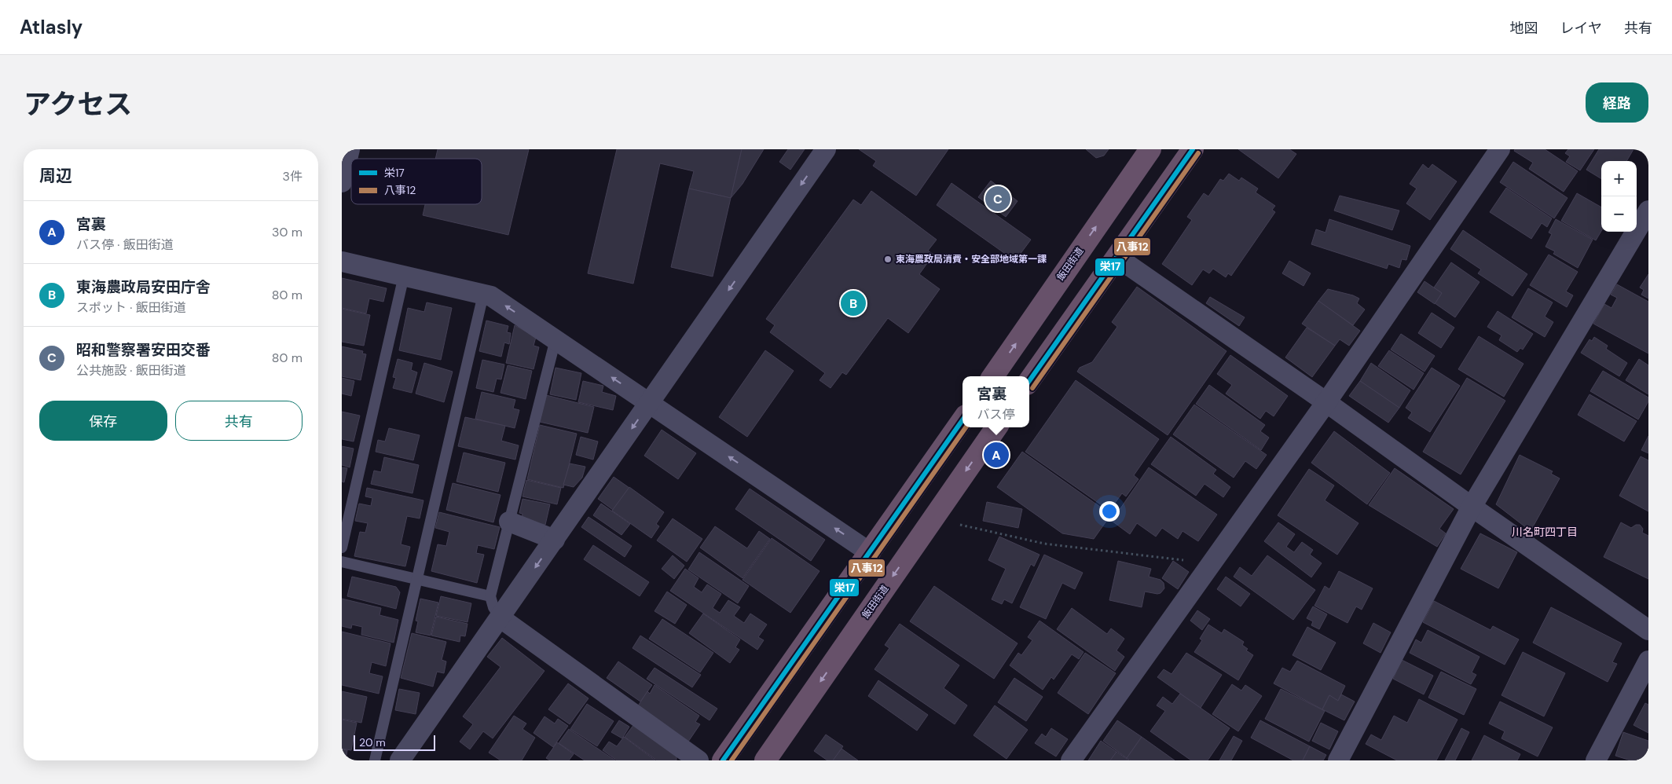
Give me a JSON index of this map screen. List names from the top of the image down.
{
  "streets": {
    "highway": ["飯田街道"]
  },
  "districts": ["川名町四丁目"],
  "places": ["東海農政局消費・安全部地域第一課"],
  "lines": ["transit line 栄17", "transit line 八事12"],
  "legend": ["栄17", "八事12"],
  "scale_bar": "20 m",
  "page": {
    "header": "Atlasly",
    "nav": ["地図", "レイヤ", "共有"],
    "title": "アクセス",
    "buttons": [
      "経路",
      ["保存", "共有"]
    ],
    "heading": ["周辺", "3件"],
    "map_buttons": ["+", "−"],
    "pins": ["C", "B", "A"],
    "list": [
      {
        "mark": "A",
        "name": "宮裏",
        "note": "バス停 · 飯田街道",
        "value": "30 m"
      },
      {
        "mark": "B",
        "name": "東海農政局安田庁舎",
        "note": "スポット · 飯田街道",
        "value": "80 m"
      },
      {
        "mark": "C",
        "name": "昭和警察署安田交番",
        "note": "公共施設 · 飯田街道",
        "value": "80 m"
      }
    ],
    "popup": ["宮裏", "バス停"],
    "scale": "20 m"
  }
}
